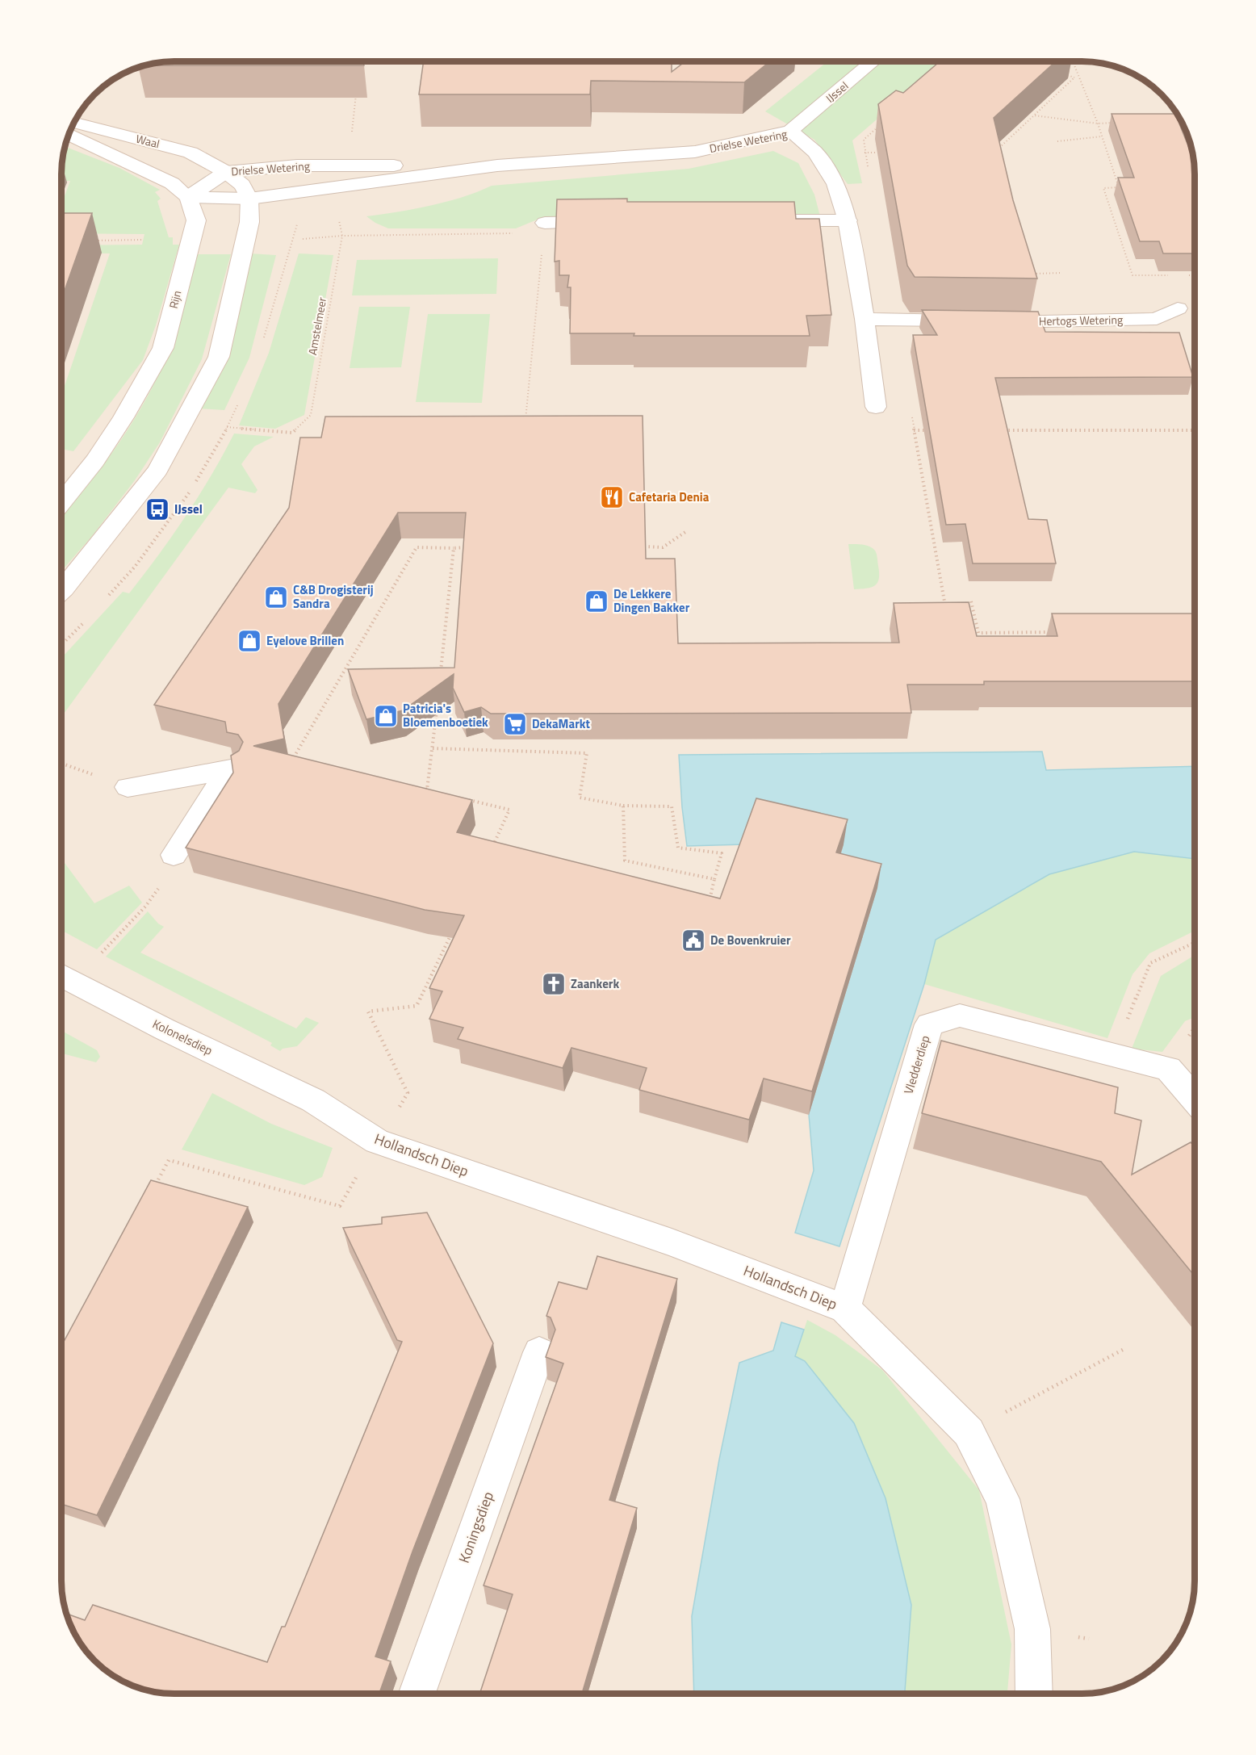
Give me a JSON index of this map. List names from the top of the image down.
{
  "streets": {
    "street": [
      "IJssel",
      "Waal",
      "Drielse Wetering",
      "Rijn",
      "Hertogs Wetering",
      "Kolonelsdiep",
      "Vledderdiep",
      "Hollandsch Diep",
      "Koningsdiep"
    ],
    "path": ["Amstelmeer"]
  },
  "crossings": [
    ["IJssel", "Drielse Wetering"],
    ["Waal", "Drielse Wetering"],
    ["Drielse Wetering", "Rijn"],
    ["Drielse Wetering", "Hertogs Wetering"],
    ["Kolonelsdiep", "Hollandsch Diep"],
    ["Vledderdiep", "Hollandsch Diep"]
  ],
  "places": {
    "restaurant": ["Cafetaria Denia"],
    "bus stop": ["IJssel"],
    "shop": [
      "C&B Drogisterij Sandra",
      "De Lekkere Dingen Bakker",
      "Eyelove Brillen",
      "Patricia's Bloemenboetiek"
    ],
    "supermarket": ["DekaMarkt"],
    "public building": ["De Bovenkruier"],
    "church": ["Zaankerk"]
  }
}
